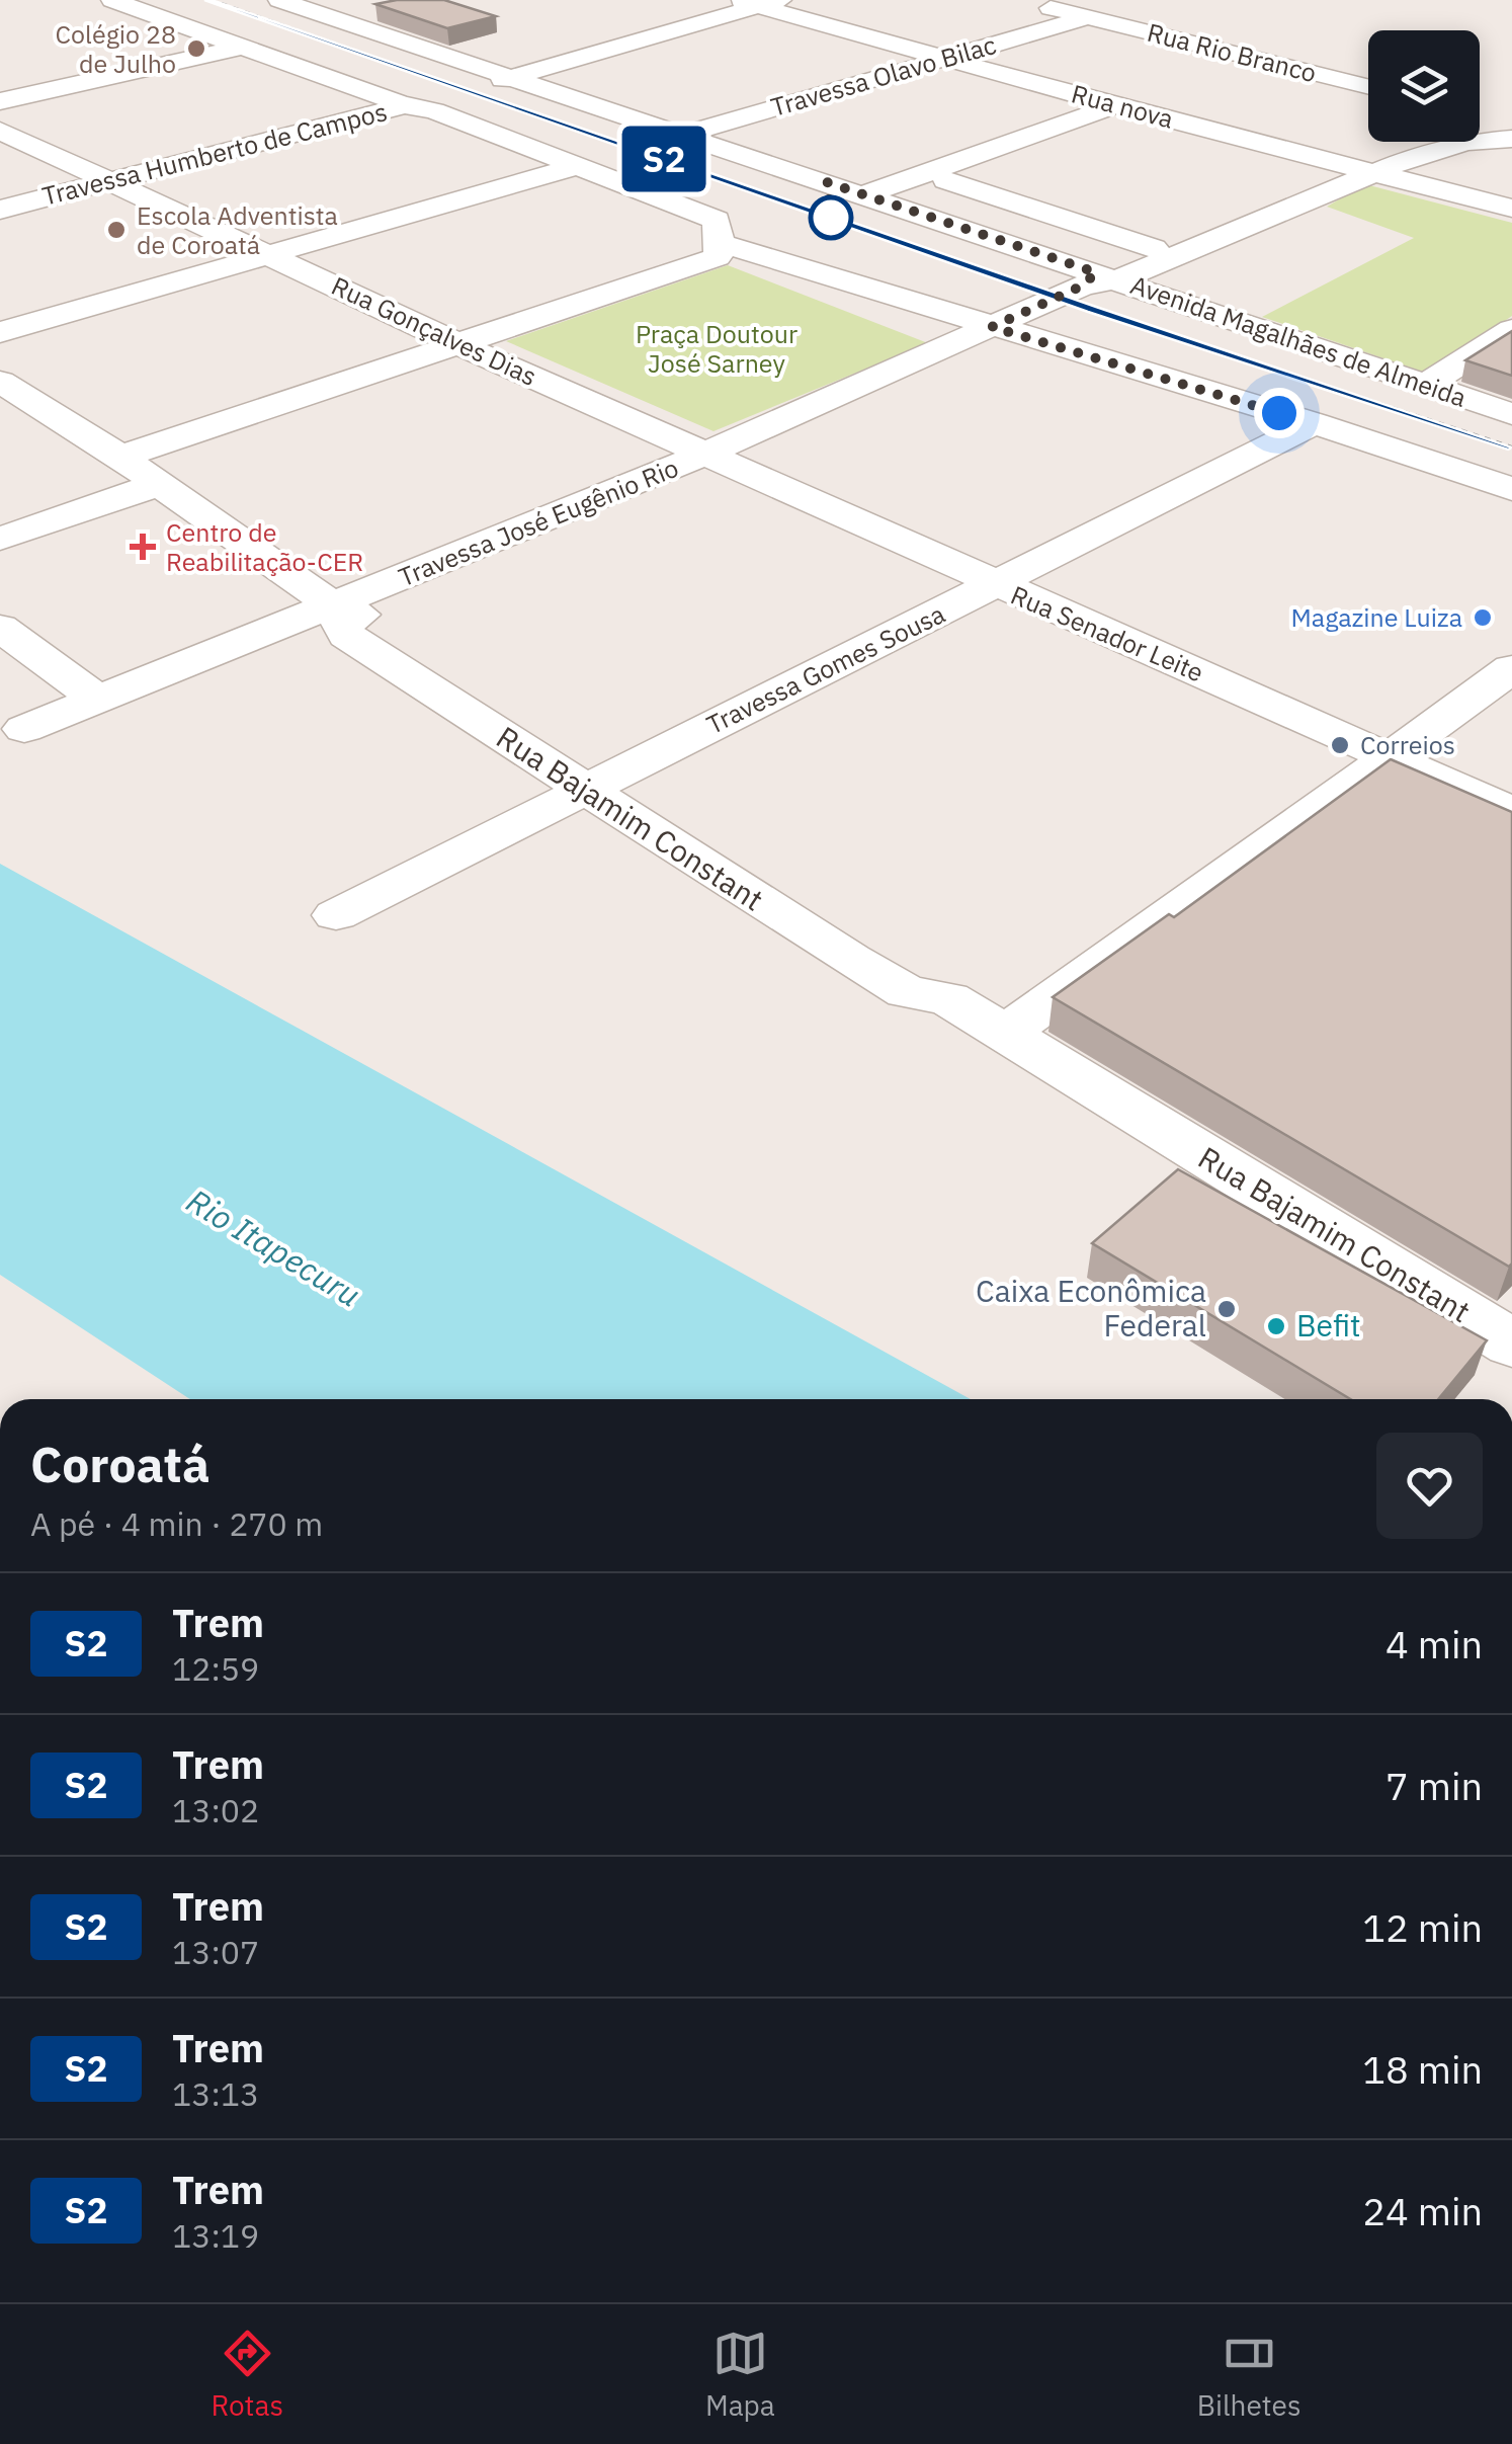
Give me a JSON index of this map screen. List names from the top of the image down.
{
  "streets": {
    "street": [
      "Rua Rio Branco",
      "Travessa Olavo Bilac",
      "Rua nova",
      "Travessa Humberto de Campos",
      "Rua Gonçalves Dias",
      "Avenida Magalhães de Almeida",
      "Travessa José Eugênio Rio",
      "Rua Senador Leite",
      "Travessa Gomes Sousa",
      "Rua Bajamim Constant"
    ]
  },
  "crossings": [
    ["Rua Rio Branco", "Travessa Olavo Bilac"],
    ["Travessa Olavo Bilac", "Rua nova"],
    ["Travessa Olavo Bilac", "Avenida Magalhães de Almeida"],
    ["Rua nova", "Travessa Humberto de Campos"],
    ["Travessa Humberto de Campos", "Rua Gonçalves Dias"],
    ["Travessa Humberto de Campos", "Avenida Magalhães de Almeida"],
    ["Rua Gonçalves Dias", "Travessa José Eugênio Rio"],
    ["Rua Gonçalves Dias", "Rua Senador Leite"],
    ["Avenida Magalhães de Almeida", "Travessa José Eugênio Rio"],
    ["Travessa José Eugênio Rio", "Rua Senador Leite"],
    ["Travessa José Eugênio Rio", "Rua Bajamim Constant"],
    ["Rua Senador Leite", "Travessa Gomes Sousa"],
    ["Travessa Gomes Sousa", "Rua Bajamim Constant"]
  ],
  "water": ["Rio Itapecuru"],
  "parks": ["Praça Doutour José Sarney"],
  "places": {
    "other": [
      "Colégio 28 de Julho",
      "Escola Adventista de Coroatá",
      "Magazine Luiza",
      "Correios",
      "Caixa Econômica Federal",
      "Befit"
    ],
    "health": ["Centro de Reabilitação-CER"]
  },
  "page": {
    "on_map": "S2",
    "heading": ["Coroatá", "A pé · 4 min · 270 m"],
    "list": [
      {
        "mark": "S2",
        "name": "Trem",
        "note": "12:59",
        "value": "4 min"
      },
      {
        "mark": "S2",
        "name": "Trem",
        "note": "13:02",
        "value": "7 min"
      },
      {
        "mark": "S2",
        "name": "Trem",
        "note": "13:07",
        "value": "12 min"
      },
      {
        "mark": "S2",
        "name": "Trem",
        "note": "13:13",
        "value": "18 min"
      },
      {
        "mark": "S2",
        "name": "Trem",
        "note": "13:19",
        "value": "24 min"
      }
    ],
    "tabs": ["Rotas", "Mapa", "Bilhetes"]
  }
}
